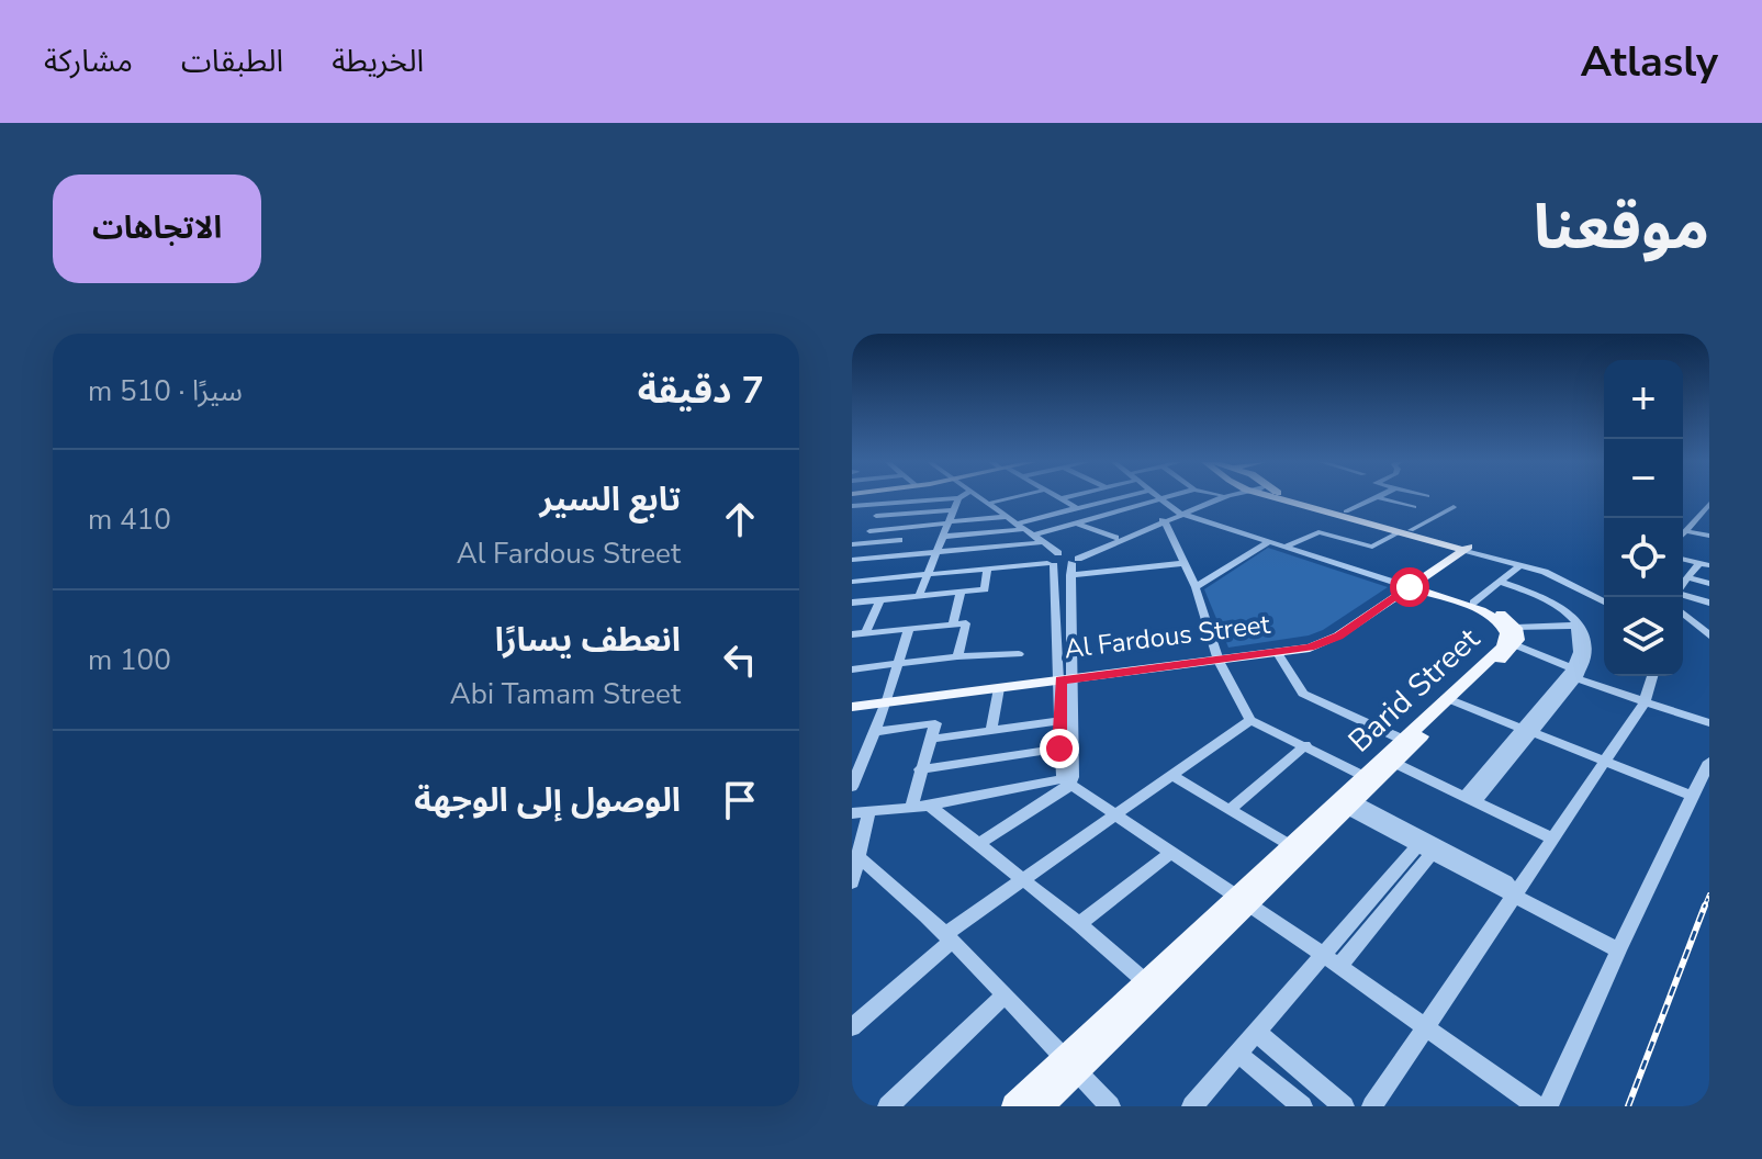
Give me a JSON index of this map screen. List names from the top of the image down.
{
  "streets": {
    "main road": ["Al Fardous Street", "Barid Street"]
  },
  "crossings": [
    ["Al Fardous Street", "Barid Street"]
  ],
  "page": {
    "header": "Atlasly",
    "nav": ["الخريطة", "الطبقات", "مشاركة"],
    "title": "موقعنا",
    "buttons": "الاتجاهات",
    "heading": ["7 دقيقة", "سيرًا · 510 m"],
    "map_buttons": ["+", "−"],
    "list": [
      ["تابع السير", "Al Fardous Street", "410 m"],
      ["انعطف يسارًا", "Abi Tamam Street", "100 m"],
      "الوصول إلى الوجهة"
    ]
  }
}
